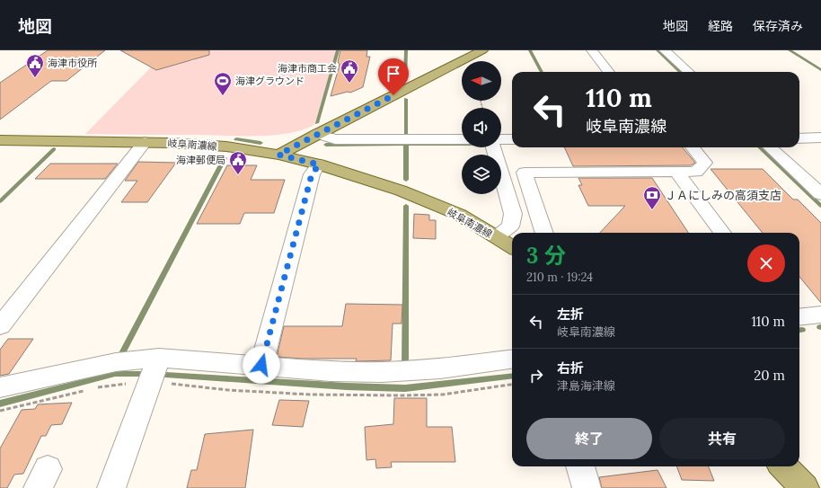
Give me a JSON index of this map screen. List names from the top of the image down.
{
  "streets": {
    "main road": ["岐阜南濃線"]
  },
  "places": {
    "public building": ["海津市役所", "海津市商工会", "海津郵便局"],
    "sports": ["海津グラウンド"],
    "bank": ["ＪＡにしみの高須支店"]
  },
  "north": "left",
  "page": {
    "header": "地図",
    "nav": ["地図", "経路", "保存済み"],
    "turn": ["110 m", "岐阜南濃線"],
    "heading": ["3 分", "210 m · 19:24"],
    "list": [
      {
        "name": "左折",
        "note": "岐阜南濃線",
        "value": "110 m"
      },
      {
        "name": "右折",
        "note": "津島海津線",
        "value": "20 m"
      }
    ],
    "buttons": ["終了", "共有"]
  }
}
